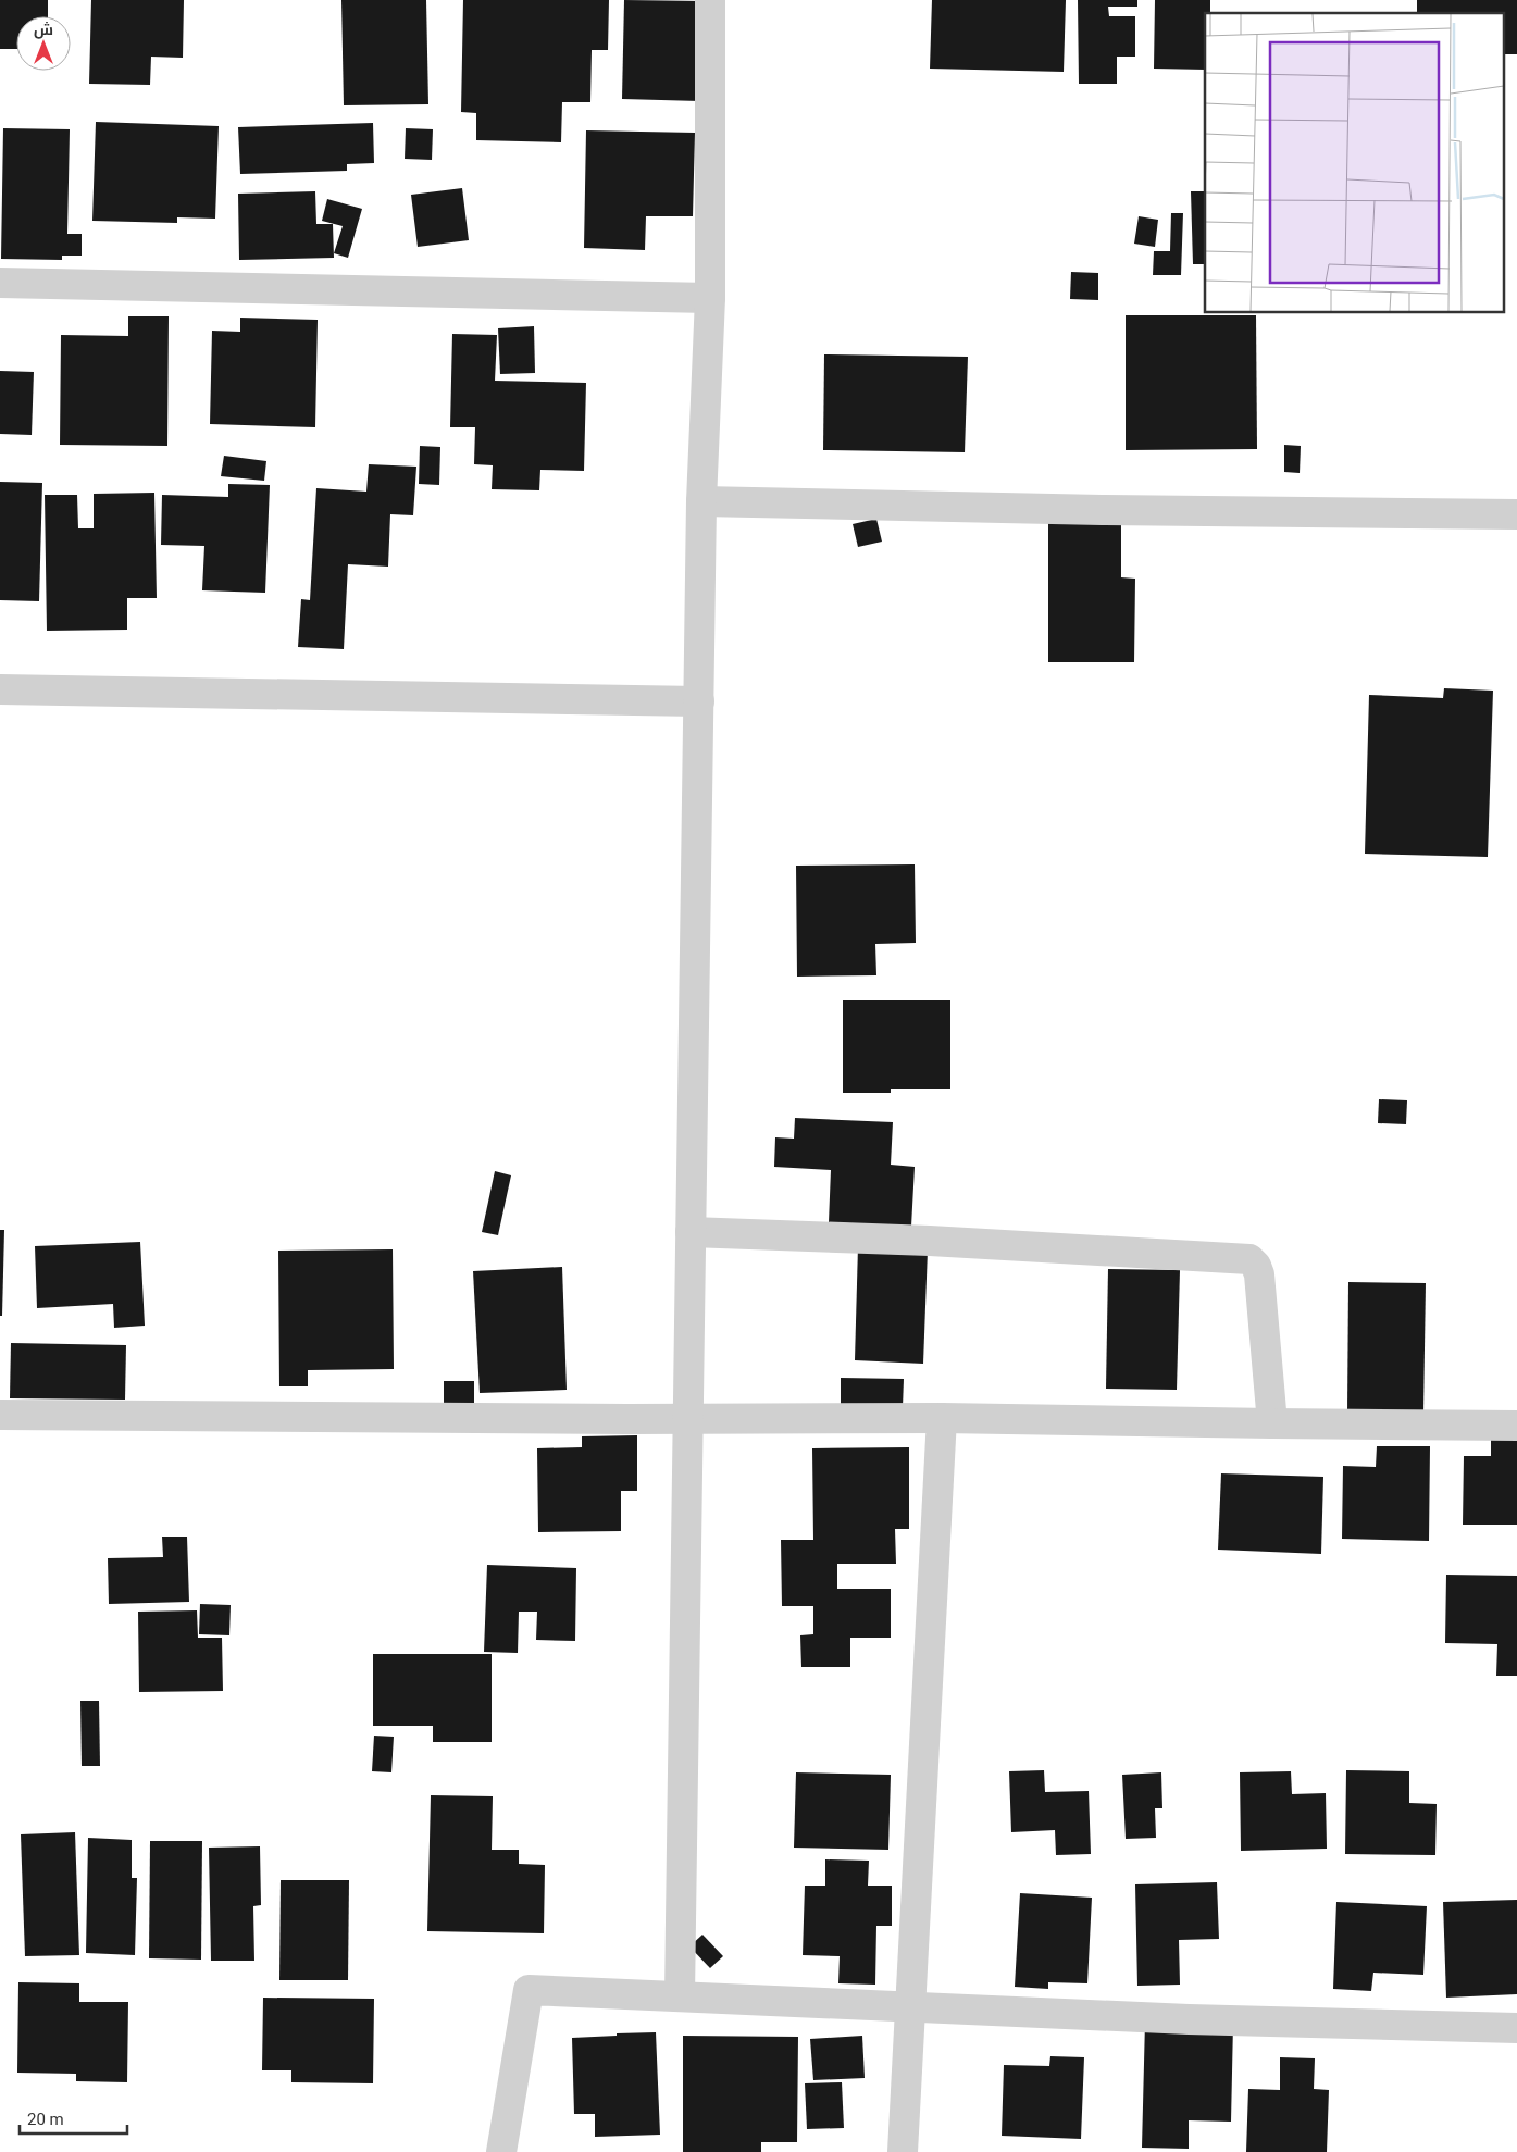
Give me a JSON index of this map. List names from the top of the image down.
{
  "scale_bar": "20 m",
  "north": "top"
}
